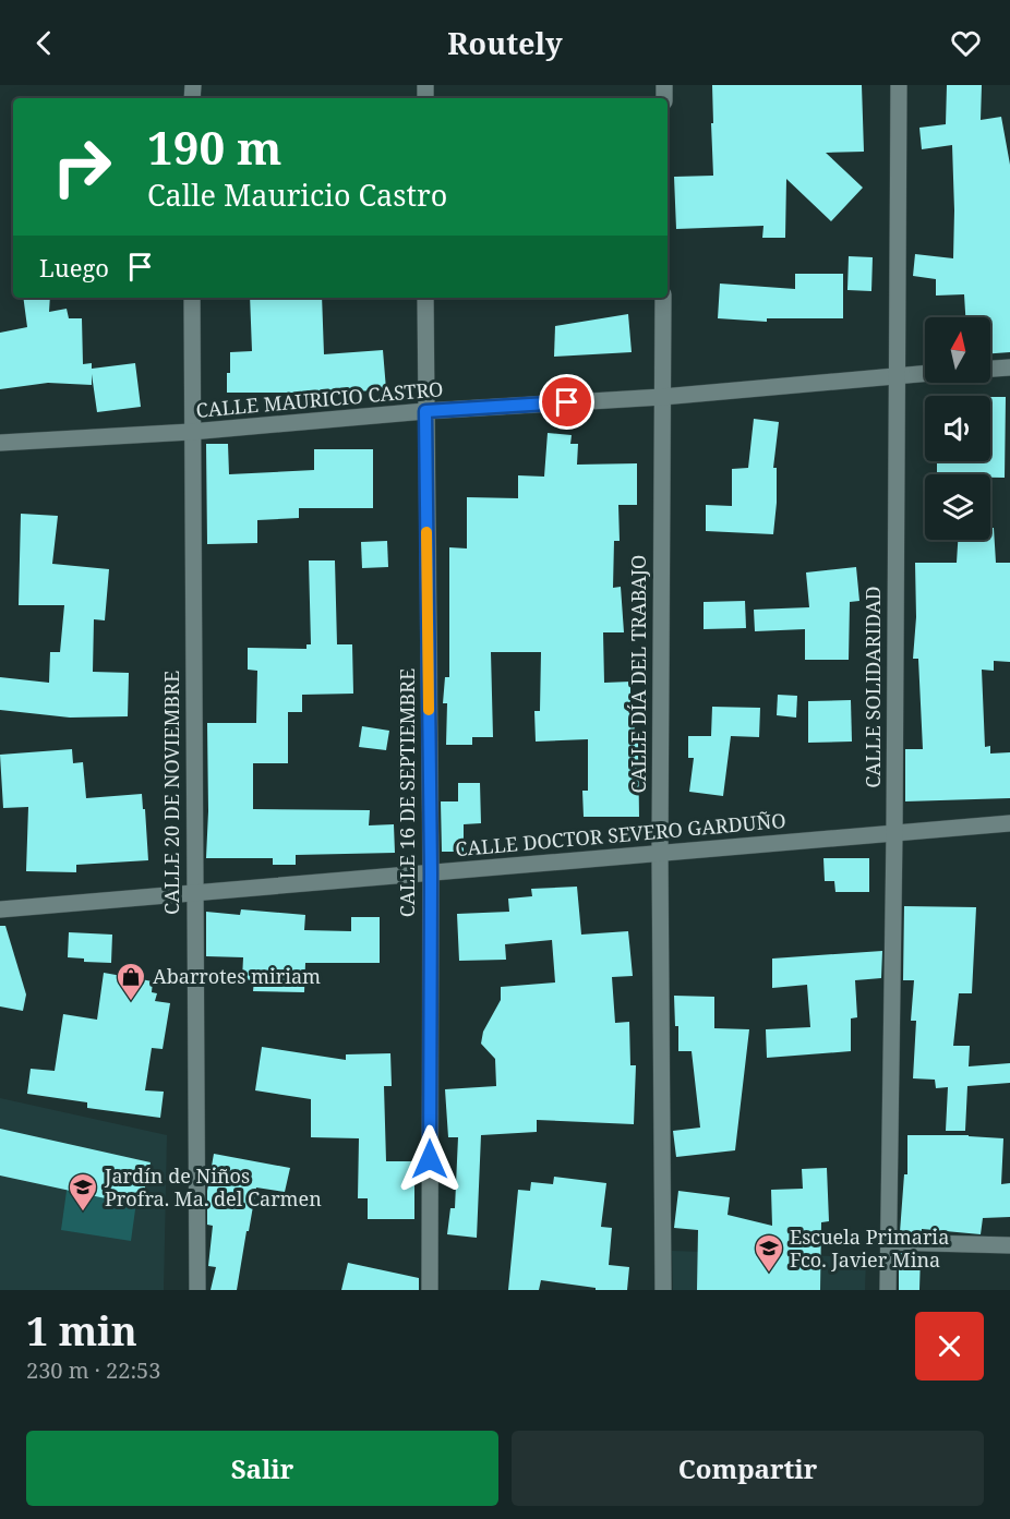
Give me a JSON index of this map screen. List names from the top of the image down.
{
  "streets": {
    "street": [
      "CALLE MAURICIO CASTRO",
      "CALLE DÍA DEL TRABAJO",
      "CALLE SOLIDARIDAD",
      "CALLE 20 DE NOVIEMBRE",
      "CALLE 16 DE SEPTIEMBRE",
      "CALLE DOCTOR SEVERO GARDUÑO"
    ]
  },
  "crossings": [
    ["CALLE MAURICIO CASTRO", "CALLE DÍA DEL TRABAJO"],
    ["CALLE MAURICIO CASTRO", "CALLE SOLIDARIDAD"],
    ["CALLE MAURICIO CASTRO", "CALLE 20 DE NOVIEMBRE"],
    ["CALLE MAURICIO CASTRO", "CALLE 16 DE SEPTIEMBRE"],
    ["CALLE DÍA DEL TRABAJO", "CALLE DOCTOR SEVERO GARDUÑO"],
    ["CALLE SOLIDARIDAD", "CALLE DOCTOR SEVERO GARDUÑO"],
    ["CALLE 20 DE NOVIEMBRE", "CALLE DOCTOR SEVERO GARDUÑO"],
    ["CALLE 16 DE SEPTIEMBRE", "CALLE DOCTOR SEVERO GARDUÑO"]
  ],
  "places": {
    "shop": ["Abarrotes miriam"],
    "school or university": ["Jardín de Niños Profra. Ma. del Carmen", "Escuela Primaria Fco. Javier Mina"]
  },
  "north": "top",
  "page": {
    "header": "Routely",
    "turn": ["190 m", "Calle Mauricio Castro"],
    "then": "Luego",
    "heading": ["1 min", "230 m · 22:53"],
    "buttons": ["Salir", "Compartir"]
  }
}
